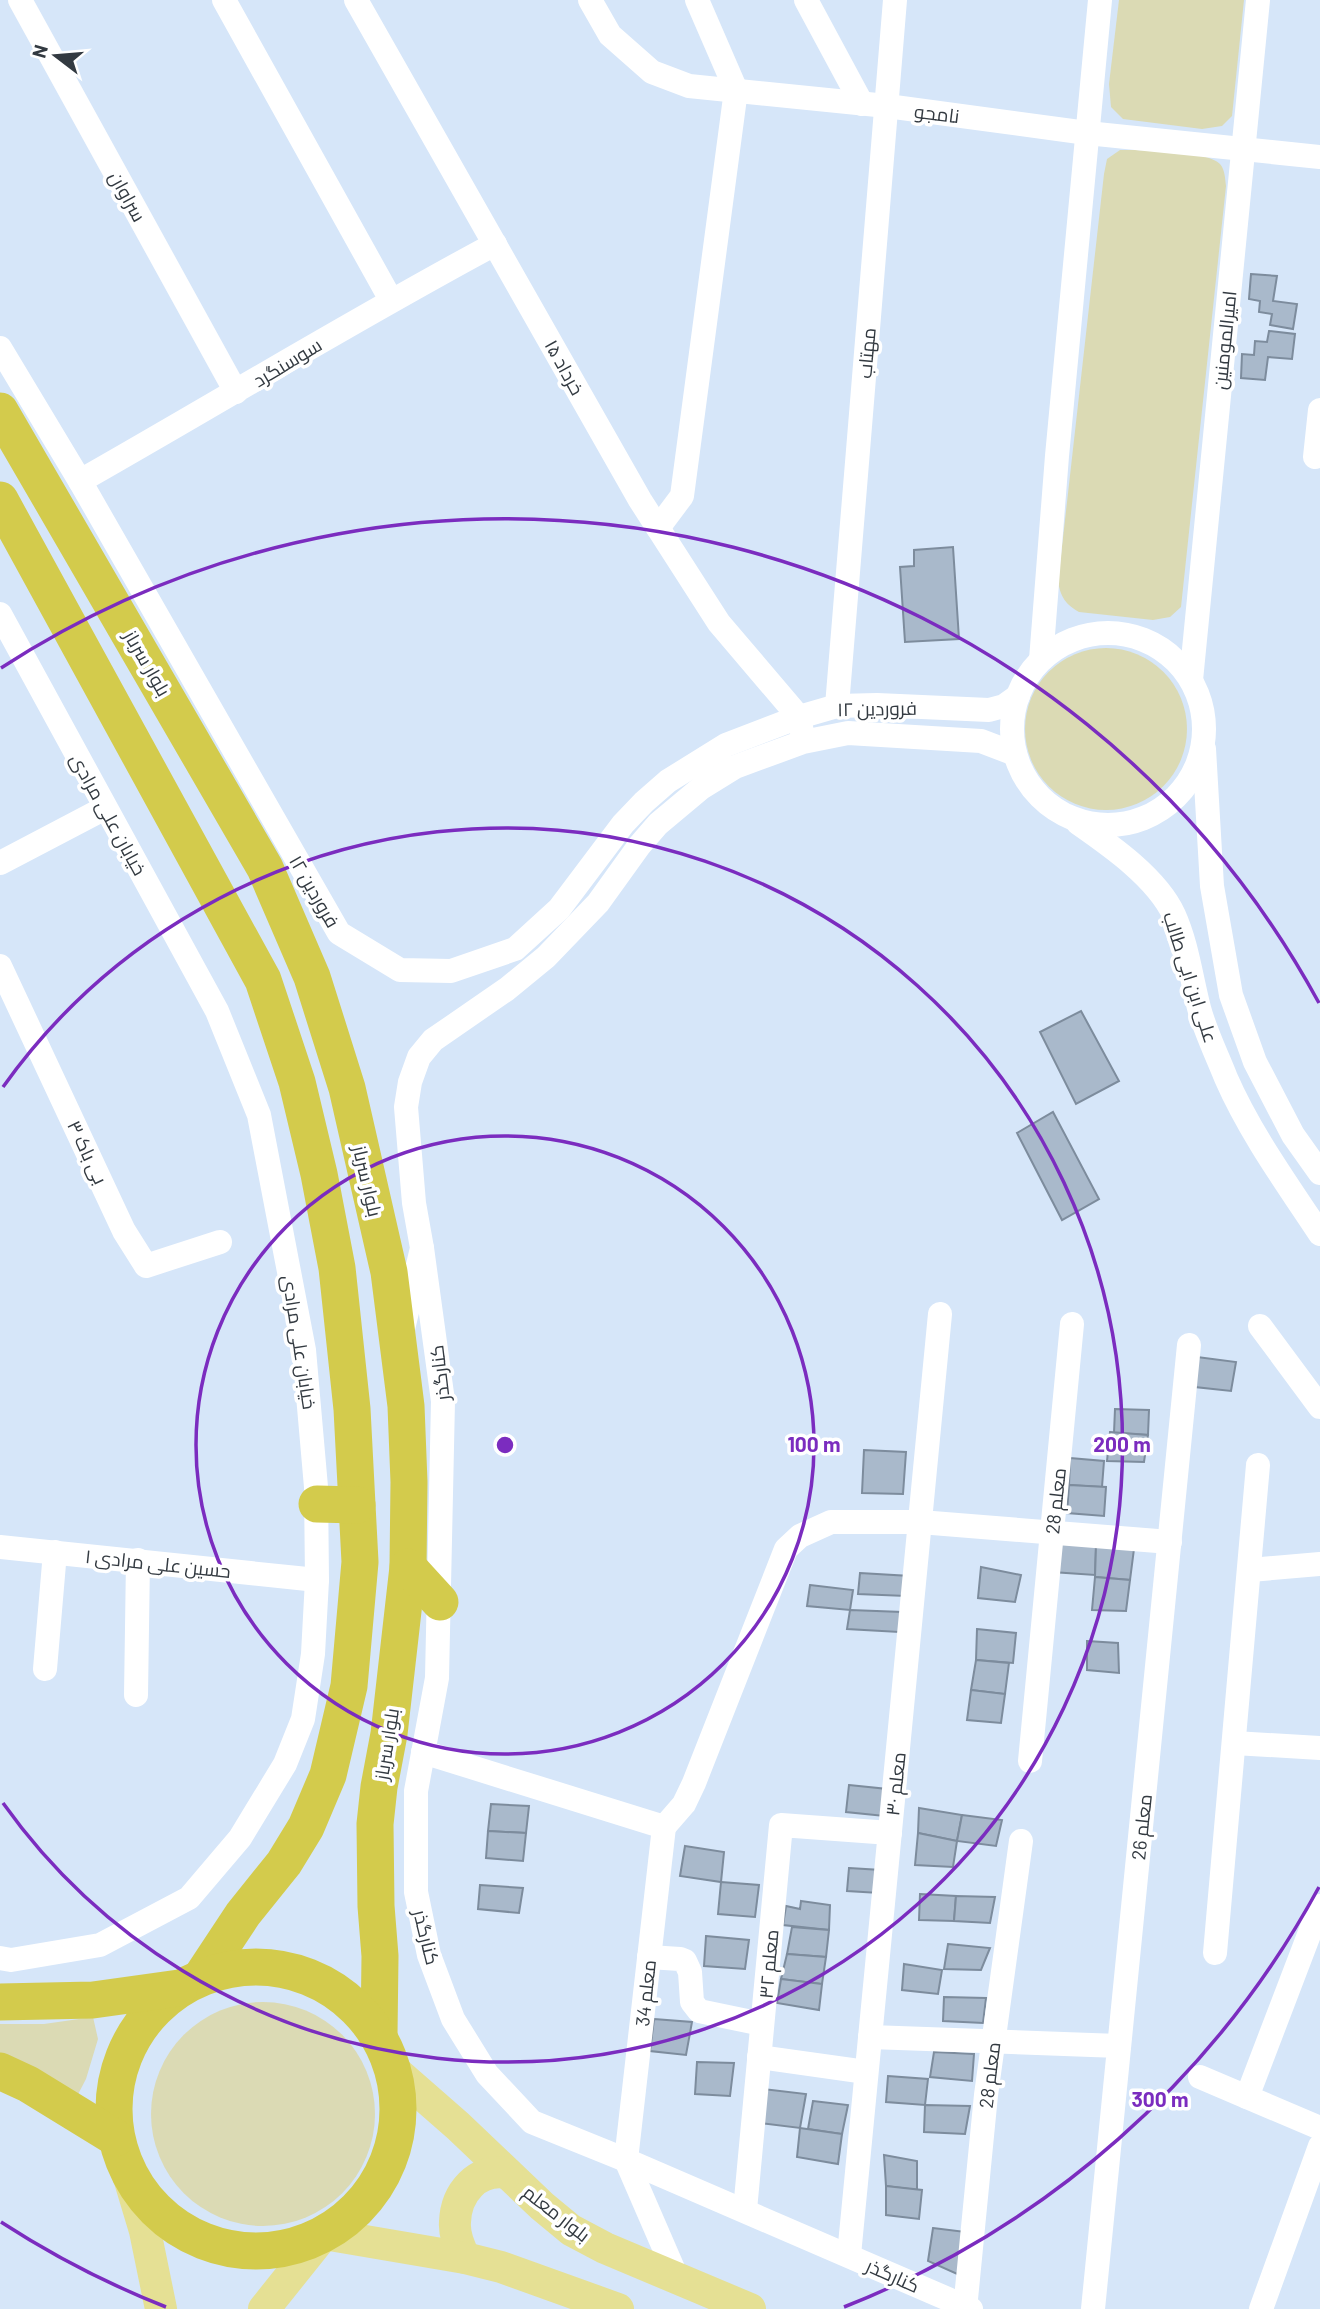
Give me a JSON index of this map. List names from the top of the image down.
{
  "streets": {
    "highway": ["بلوار سرباز"],
    "main road": ["بلوار معلم"],
    "street": [
      "نامجو",
      "سراوان",
      "امیرالمومنین",
      "مهتاب",
      "سوسنگرد",
      "۱۵ خرداد",
      "۱۲ فروردین",
      "خیابان علی مرادی",
      "علی ابن ابی طالب",
      "بی باک ۳",
      "کنارگذر",
      "معلم 28",
      "حسین علی مرادی ۱",
      "معلم ۳۰",
      "معلم 26",
      "معلم ۳۲",
      "معلم 34"
    ]
  },
  "crossings": [
    ["نامجو", "امیرالمومنین"],
    ["نامجو", "مهتاب"],
    ["سراوان", "سوسنگرد"],
    ["امیرالمومنین", "۱۲ فروردین"],
    ["امیرالمومنین", "علی ابن ابی طالب"],
    ["مهتاب", "۱۲ فروردین"],
    ["سوسنگرد", "۱۵ خرداد"],
    ["سوسنگرد", "۱۲ فروردین"],
    ["۱۵ خرداد", "۱۲ فروردین"],
    ["بلوار سرباز", "۱۲ فروردین"],
    ["۱۲ فروردین", "علی ابن ابی طالب"],
    ["۱۲ فروردین", "کنارگذر"],
    ["خیابان علی مرادی", "حسین علی مرادی ۱"],
    ["کنارگذر", "معلم 28"],
    ["کنارگذر", "معلم ۳۰"],
    ["کنارگذر", "معلم ۳۲"],
    ["کنارگذر", "معلم 34"],
    ["معلم ۳۰", "معلم ۳۲"]
  ],
  "north": "left",
  "rings": ["100 m", "200 m", "300 m"]
}
